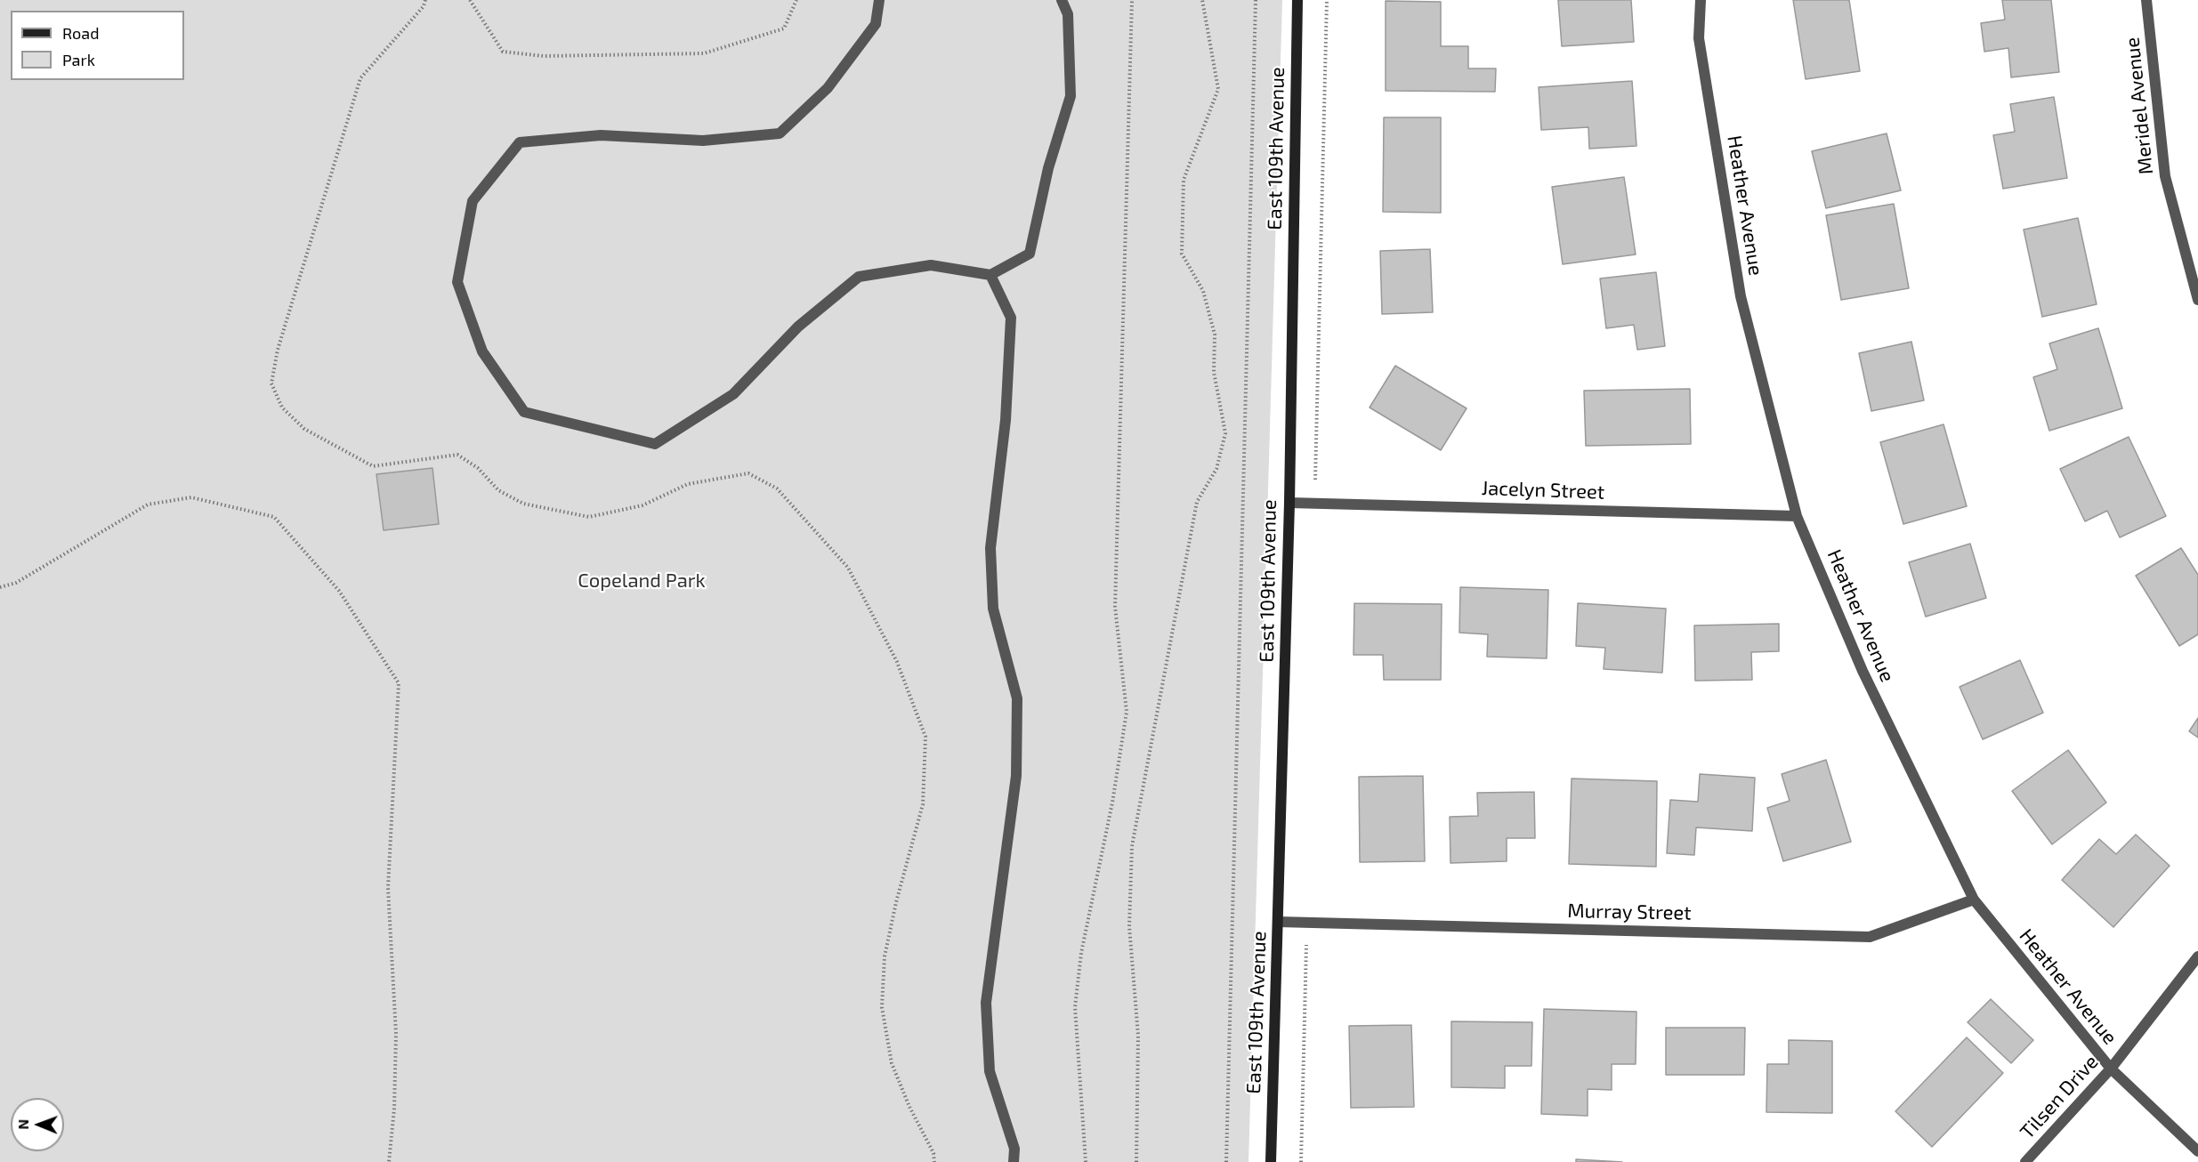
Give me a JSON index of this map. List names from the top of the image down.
{
  "streets": {
    "street": [
      "Meridel Avenue",
      "East 109th Avenue",
      "Heather Avenue",
      "Jacelyn Street",
      "Murray Street",
      "Tilsen Drive"
    ]
  },
  "crossings": [
    ["East 109th Avenue", "Jacelyn Street"],
    ["East 109th Avenue", "Murray Street"],
    ["Heather Avenue", "Jacelyn Street"],
    ["Heather Avenue", "Murray Street"],
    ["Heather Avenue", "Tilsen Drive"]
  ],
  "parks": ["Copeland Park"],
  "legend": ["Road", "Park"],
  "north": "left"
}
